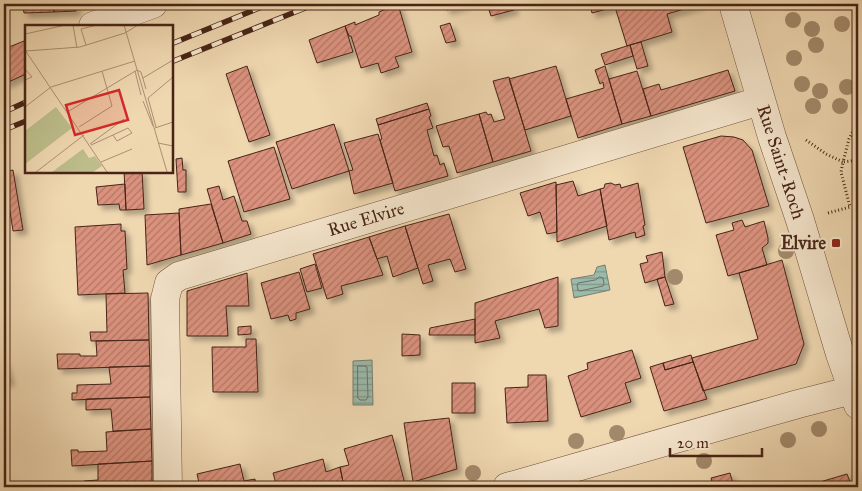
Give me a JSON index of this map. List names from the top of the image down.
{
  "streets": {
    "street": ["Rue Saint-Roch", "Rue Elvire"]
  },
  "crossings": [
    ["Rue Saint-Roch", "Rue Elvire"]
  ],
  "places": {
    "transit": ["Elvire"]
  },
  "scale_bar": "20 m"
}
